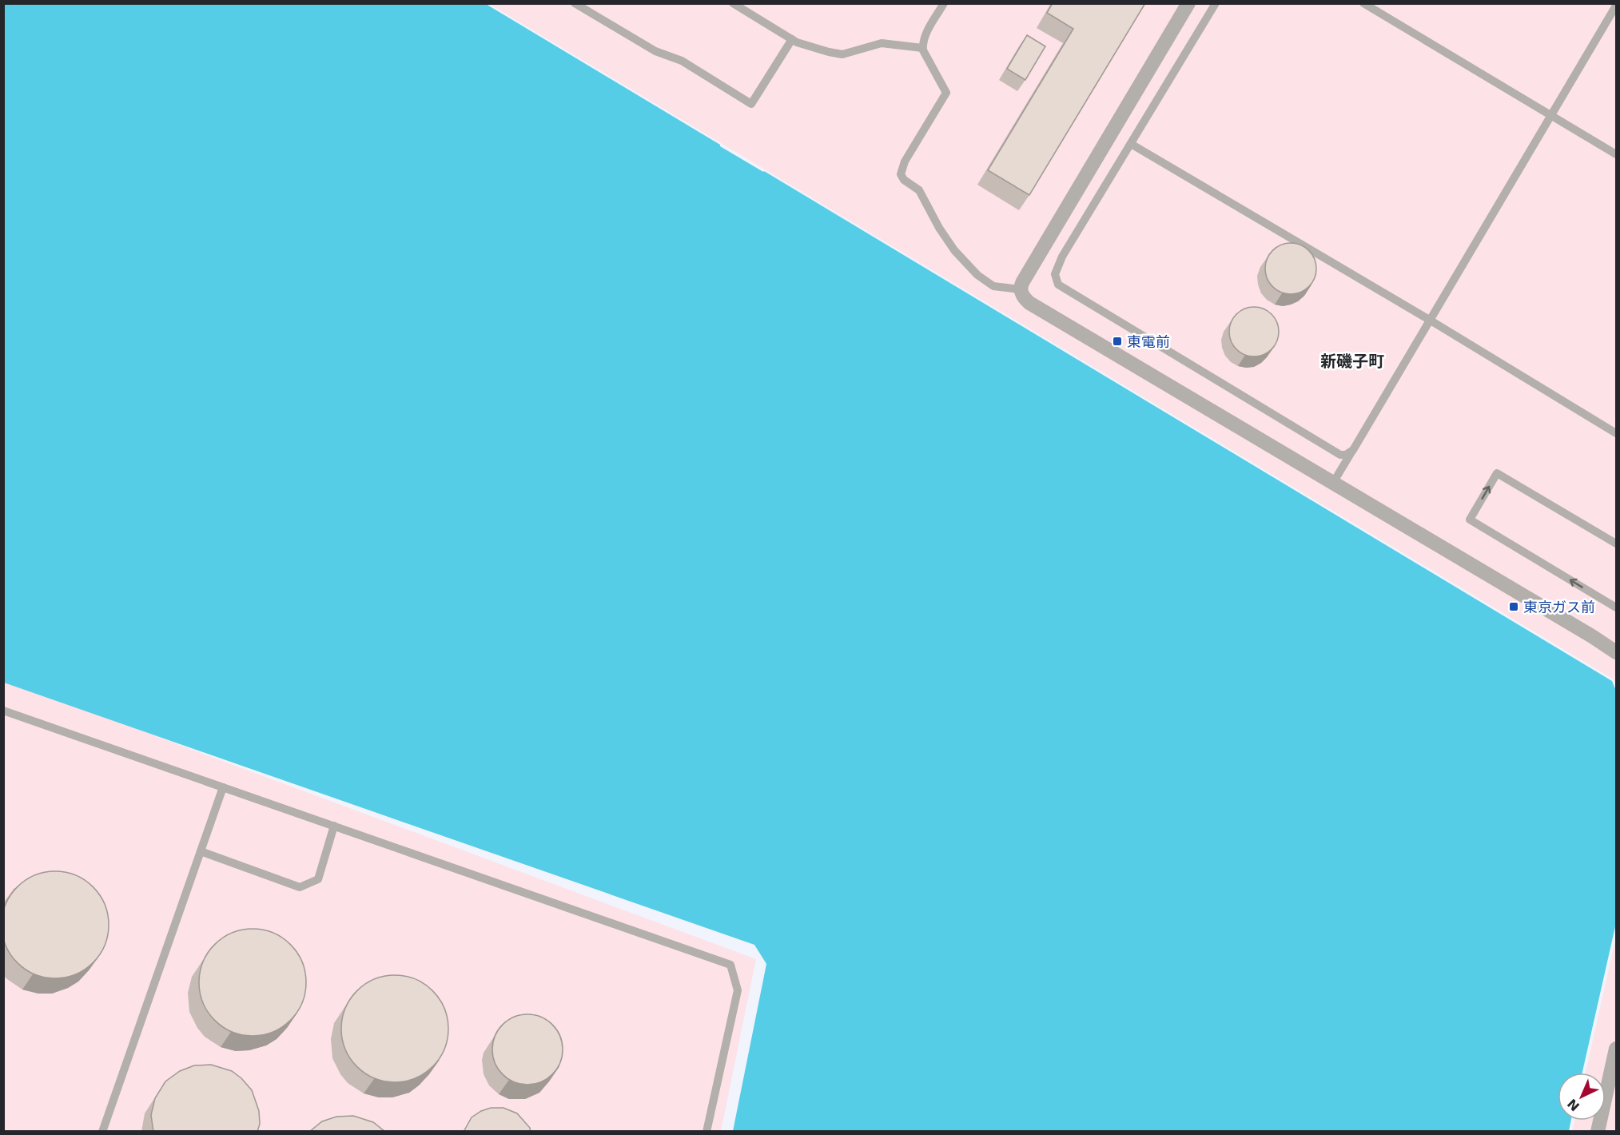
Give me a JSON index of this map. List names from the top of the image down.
{
  "districts": ["新磯子町"],
  "places": {
    "transit": ["東電前", "東京ガス前"]
  },
  "north": "bottom left"
}
